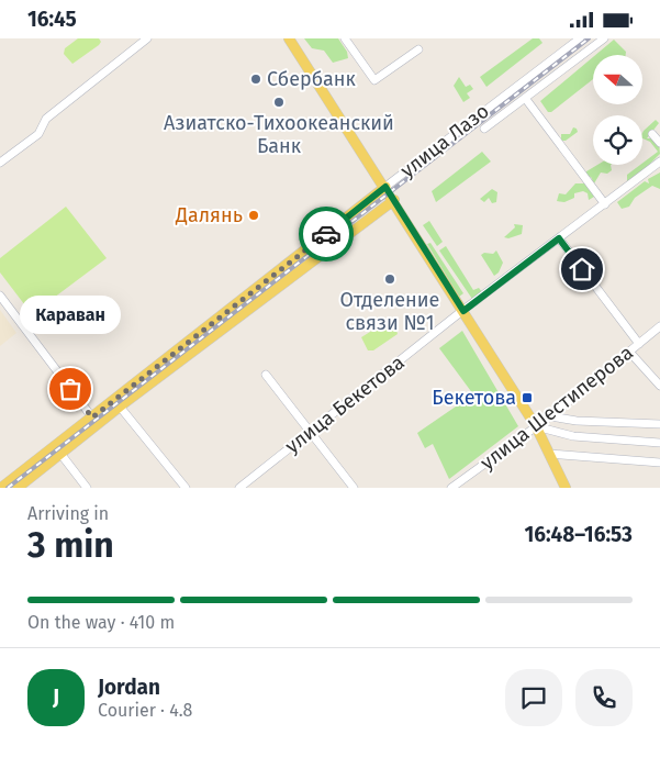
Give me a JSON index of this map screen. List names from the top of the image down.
{
  "streets": {
    "main road": ["улица Лазо"],
    "street": ["улица Бекетова", "улица Шестиперова"]
  },
  "places": {
    "other": [
      "Сбербанк",
      "Азиатско-Тихоокеанский Банк",
      "Далянь",
      "Отделение связи №1",
      "Караван"
    ],
    "transit": ["Бекетова"]
  },
  "north": "left",
  "page": {
    "status": "16:45",
    "bubble": "Караван",
    "heading": ["3 min", "Arriving in", "16:48–16:53"],
    "panel": ["Jordan", "Courier · 4.8"],
    "bar": "On the way · 410 m",
    "round": "J"
  }
}
